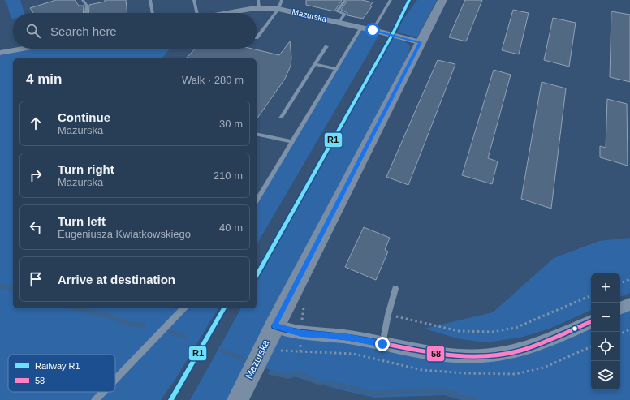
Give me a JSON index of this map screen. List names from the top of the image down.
{
  "streets": {
    "main road": ["Mazurska"]
  },
  "lines": ["rail line R1", "transit line 58"],
  "legend": ["Railway R1", "58"],
  "page": {
    "search": "Search here",
    "heading": ["4 min", "Walk · 280 m"],
    "list": [
      ["Continue", "Mazurska", "30 m"],
      ["Turn right", "Mazurska", "210 m"],
      ["Turn left", "Eugeniusza Kwiatkowskiego", "40 m"],
      "Arrive at destination"
    ],
    "map_buttons": ["+", "−"]
  }
}
